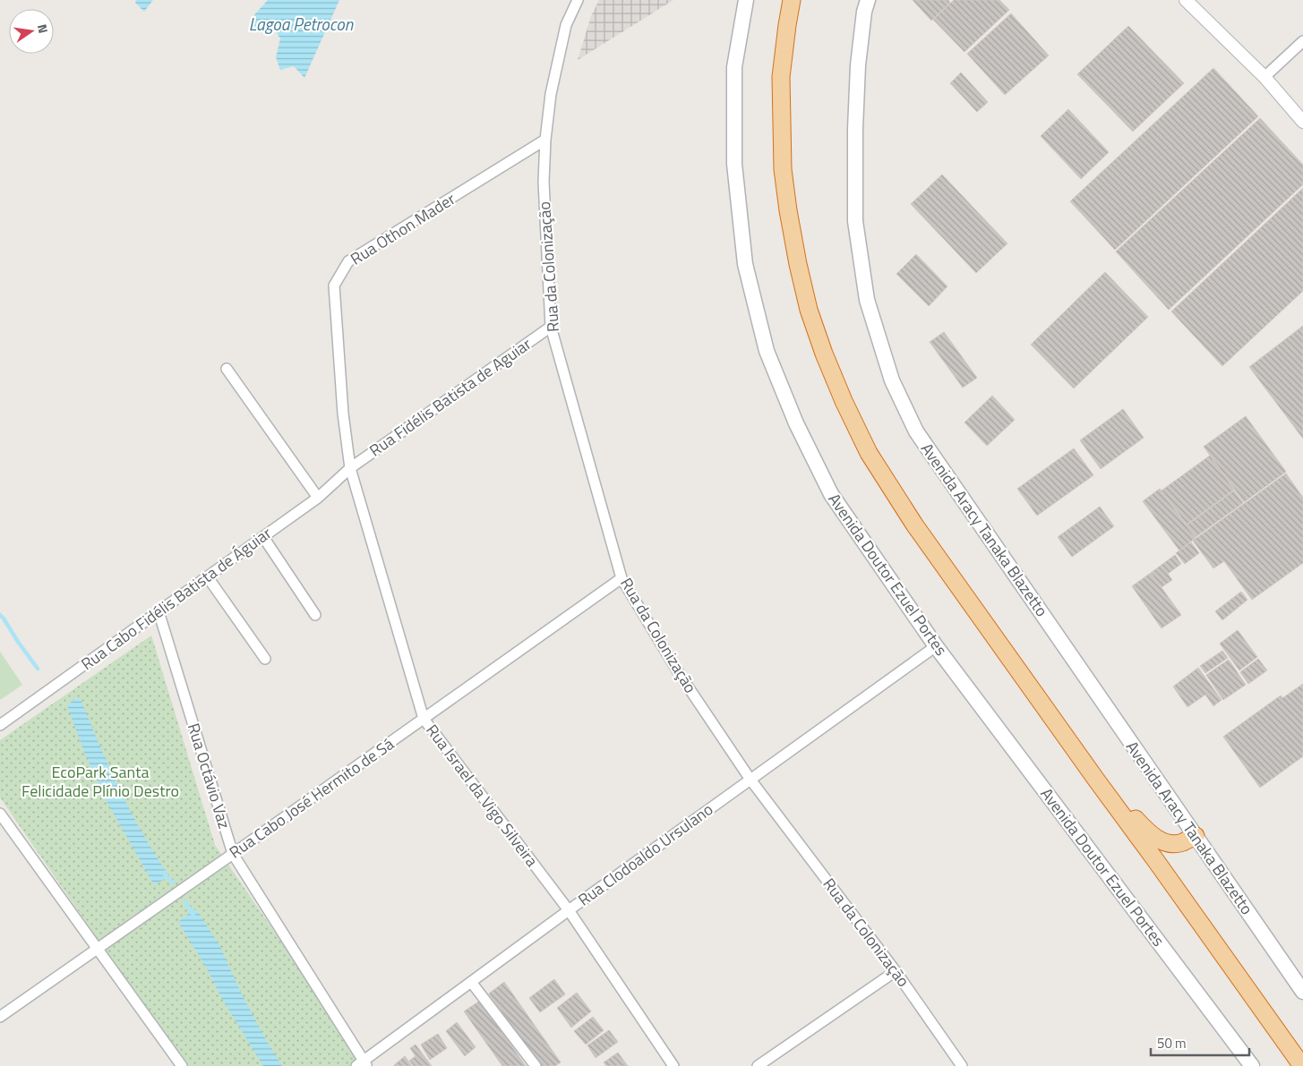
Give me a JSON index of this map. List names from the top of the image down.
{
  "streets": {
    "main road": ["Avenida Aracy Tanaka Blazetto", "Avenida Doutor Ezuel Portes"],
    "street": [
      "Rua Othon Mader",
      "Rua da Colonização",
      "Rua Fidélis Batista de Aguiar",
      "Rua Cabo Fidélis Batista de Águiar",
      "Rua Octávio Vaz",
      "Rua Israel da Vigo Silveira",
      "Rua Cabo José Hermito de Sá",
      "Rua Clodoaldo Ursulano"
    ]
  },
  "crossings": [
    ["Rua Othon Mader", "Rua da Colonização"],
    ["Rua Othon Mader", "Rua Fidélis Batista de Aguiar"],
    ["Rua Othon Mader", "Rua Cabo Fidélis Batista de Águiar"],
    ["Rua Othon Mader", "Rua Israel da Vigo Silveira"],
    ["Rua da Colonização", "Rua Fidélis Batista de Aguiar"],
    ["Rua da Colonização", "Rua Cabo José Hermito de Sá"],
    ["Rua da Colonização", "Rua Clodoaldo Ursulano"],
    ["Rua Fidélis Batista de Aguiar", "Rua Cabo Fidélis Batista de Águiar"],
    ["Rua Fidélis Batista de Aguiar", "Rua Israel da Vigo Silveira"],
    ["Avenida Doutor Ezuel Portes", "Rua Clodoaldo Ursulano"],
    ["Rua Cabo Fidélis Batista de Águiar", "Rua Octávio Vaz"],
    ["Rua Cabo Fidélis Batista de Águiar", "Rua Israel da Vigo Silveira"],
    ["Rua Octávio Vaz", "Rua Cabo José Hermito de Sá"],
    ["Rua Octávio Vaz", "Rua Clodoaldo Ursulano"],
    ["Rua Israel da Vigo Silveira", "Rua Cabo José Hermito de Sá"],
    ["Rua Israel da Vigo Silveira", "Rua Clodoaldo Ursulano"]
  ],
  "water": ["Lagoa Petrocon"],
  "parks": ["EcoPark Santa Felicidade Plínio Destro"],
  "scale_bar": "50 m",
  "north": "right"
}
